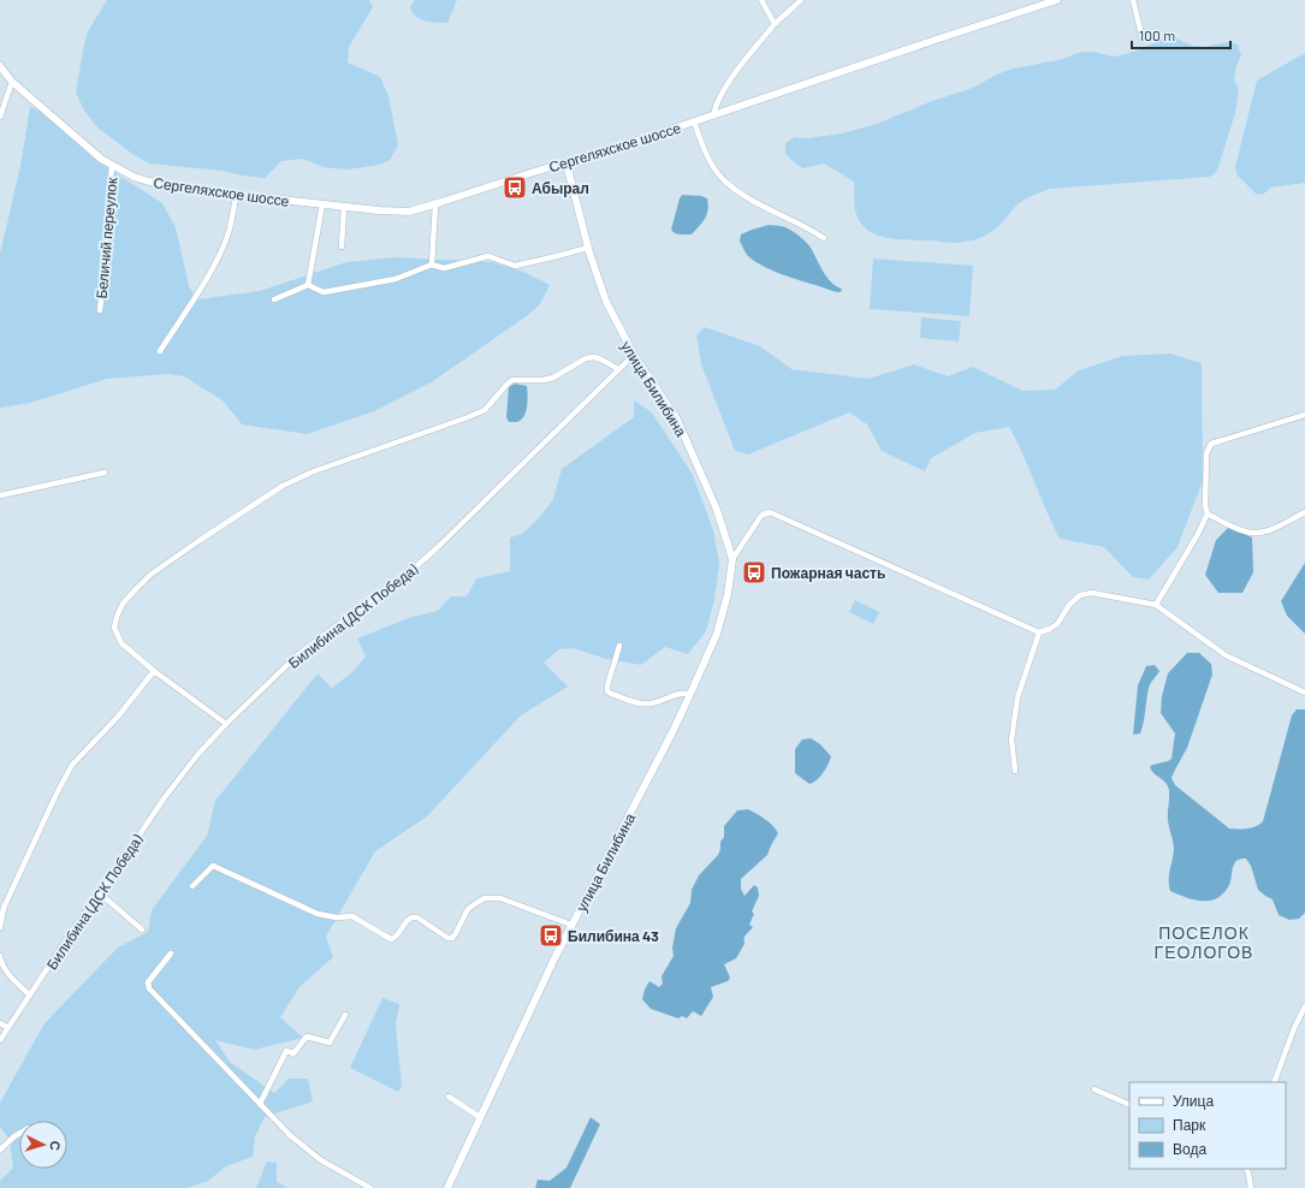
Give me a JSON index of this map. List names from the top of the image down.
{
  "streets": {
    "main road": ["Сергеляхское шоссе", "улица Билибина"],
    "street": ["Беличий переулок", "Билибина (ДСК Победа)"]
  },
  "crossings": [
    ["Сергеляхское шоссе", "Беличий переулок"],
    ["Сергеляхское шоссе", "улица Билибина"],
    ["улица Билибина", "Билибина (ДСК Победа)"]
  ],
  "districts": ["ПОСЕЛОК ГЕОЛОГОВ"],
  "places": {
    "bus stop": ["Абырал", "Пожарная часть", "Билибина 43"]
  },
  "legend": ["Улица", "Парк", "Вода"],
  "scale_bar": "100 m",
  "north": "right"
}
